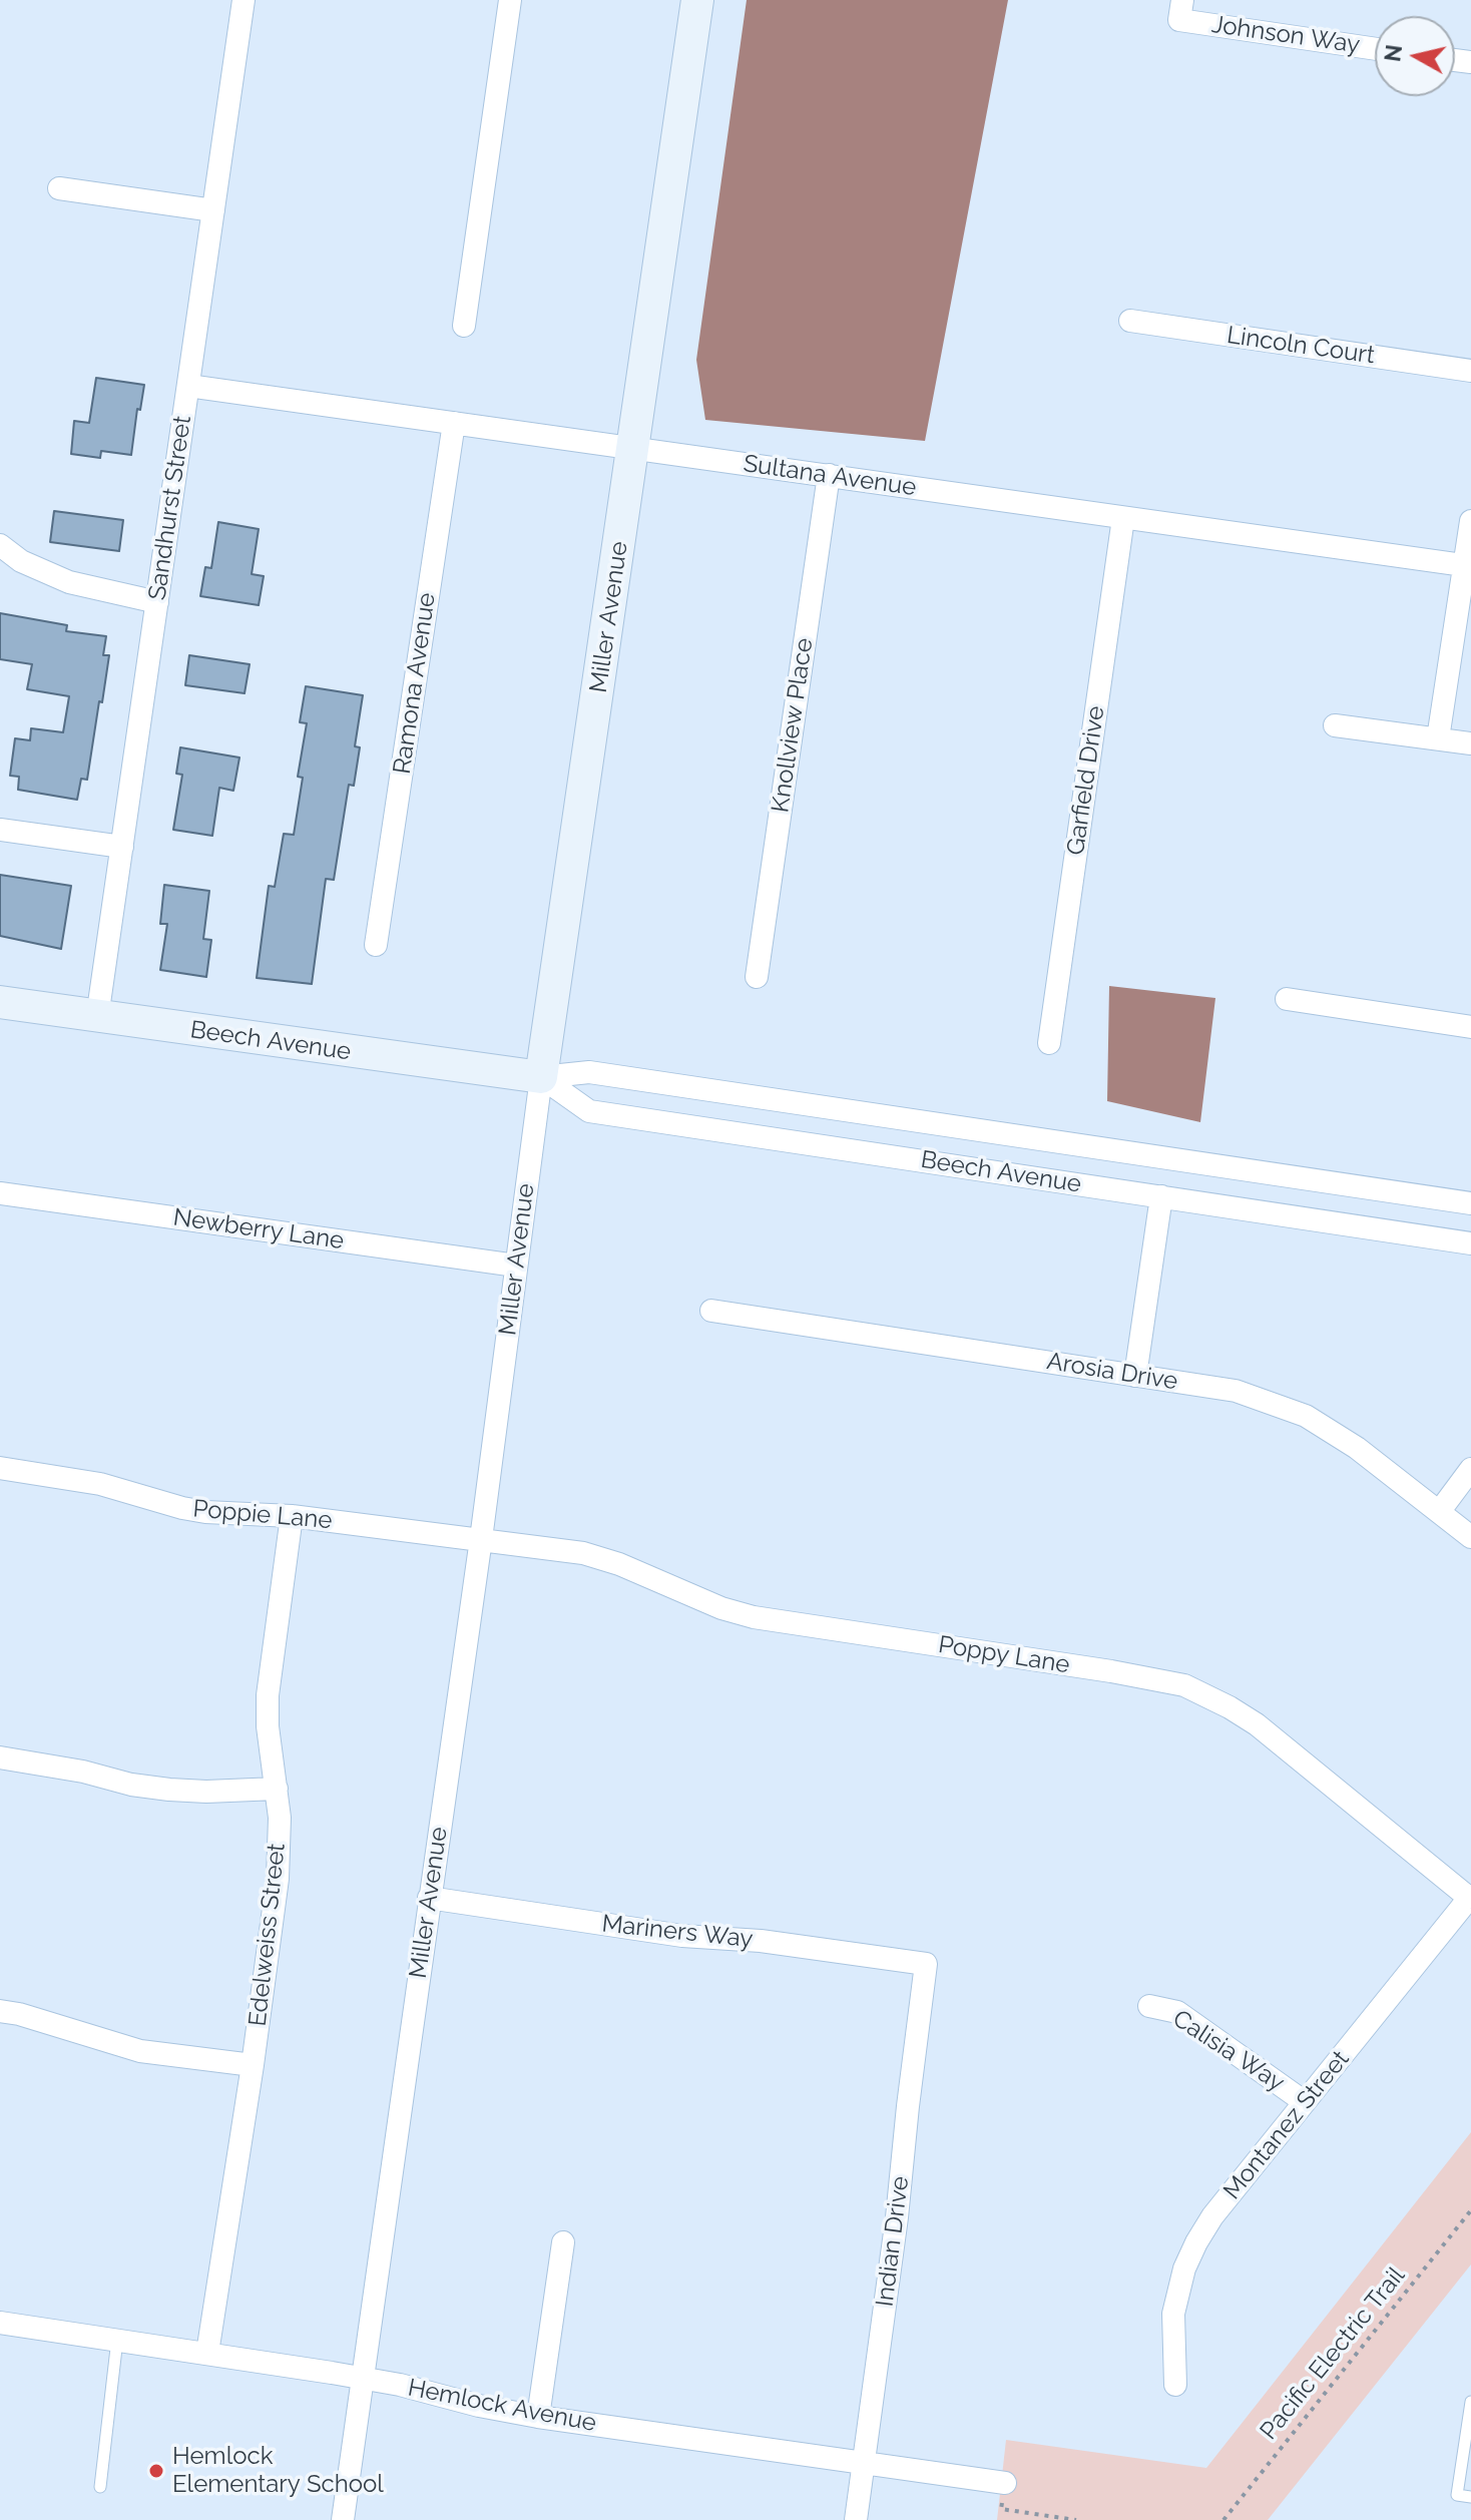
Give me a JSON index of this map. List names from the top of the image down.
{
  "streets": {
    "street": [
      "Johnson Way",
      "Lincoln Court",
      "Sultana Avenue",
      "Sandhurst Street",
      "Miller Avenue",
      "Ramona Avenue",
      "Knollview Place",
      "Garfield Drive",
      "Beech Avenue",
      "Newberry Lane",
      "Arosia Drive",
      "Poppie Lane",
      "Poppy Lane",
      "Mariners Way",
      "Edelweiss Street",
      "Calisia Way",
      "Montanez Street",
      "Indian Drive",
      "Hemlock Avenue"
    ],
    "path": ["Pacific Electric Trail"]
  },
  "crossings": [
    ["Sultana Avenue", "Sandhurst Street"],
    ["Sultana Avenue", "Miller Avenue"],
    ["Sultana Avenue", "Ramona Avenue"],
    ["Sultana Avenue", "Knollview Place"],
    ["Sultana Avenue", "Garfield Drive"],
    ["Sandhurst Street", "Beech Avenue"],
    ["Miller Avenue", "Beech Avenue"],
    ["Miller Avenue", "Newberry Lane"],
    ["Miller Avenue", "Poppie Lane"],
    ["Miller Avenue", "Poppy Lane"],
    ["Miller Avenue", "Mariners Way"],
    ["Miller Avenue", "Hemlock Avenue"],
    ["Poppie Lane", "Poppy Lane"],
    ["Poppie Lane", "Edelweiss Street"],
    ["Poppy Lane", "Montanez Street"],
    ["Mariners Way", "Indian Drive"],
    ["Edelweiss Street", "Hemlock Avenue"],
    ["Calisia Way", "Montanez Street"],
    ["Indian Drive", "Hemlock Avenue"]
  ],
  "places": ["Hemlock Elementary School"],
  "north": "left"
}
